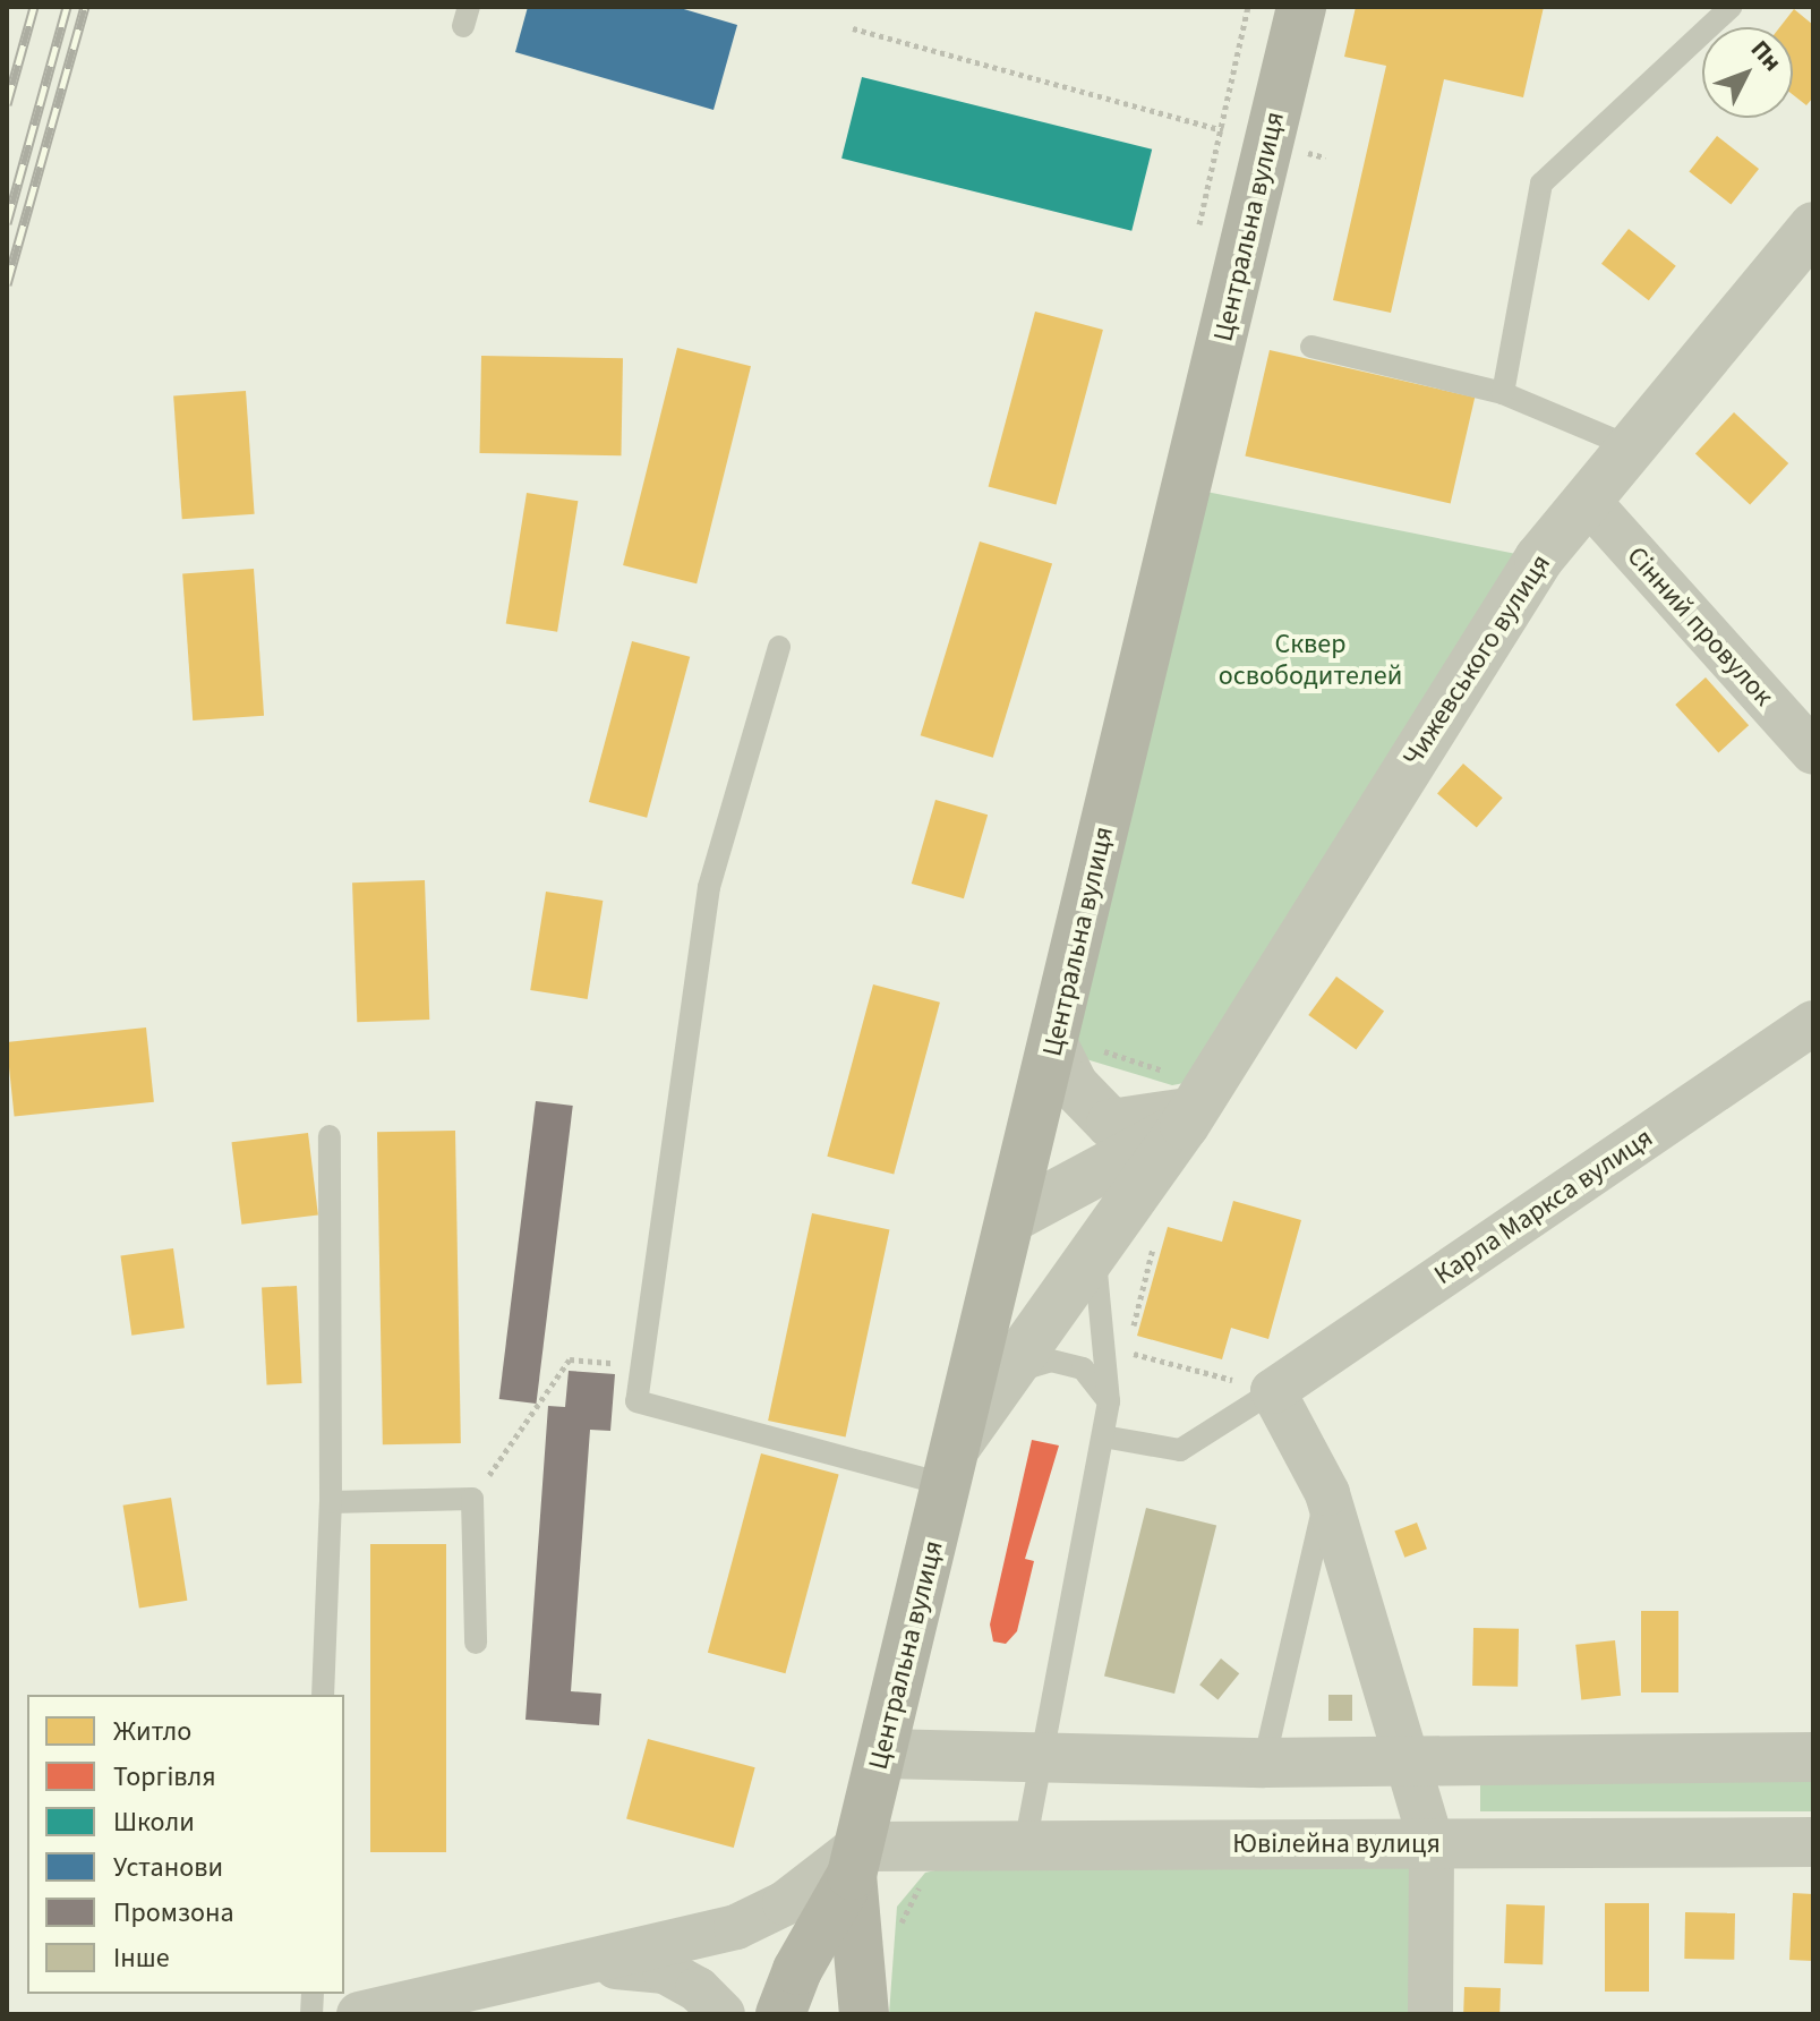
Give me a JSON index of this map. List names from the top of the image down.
{
  "streets": {
    "main road": ["Центральна вулиця"],
    "street": [
      "Сінний провулок",
      "Чижевського вулиця",
      "Карла Маркса вулиця",
      "Ювілейна вулиця"
    ]
  },
  "crossings": [
    ["Центральна вулиця", "Чижевського вулиця"],
    ["Центральна вулиця", "Ювілейна вулиця"],
    ["Сінний провулок", "Чижевського вулиця"]
  ],
  "parks": ["Сквер освободителей"],
  "legend": [
    "Житло",
    "Торгівля",
    "Школи",
    "Установи",
    "Промзона",
    "Інше"
  ],
  "north": "top right"
}
